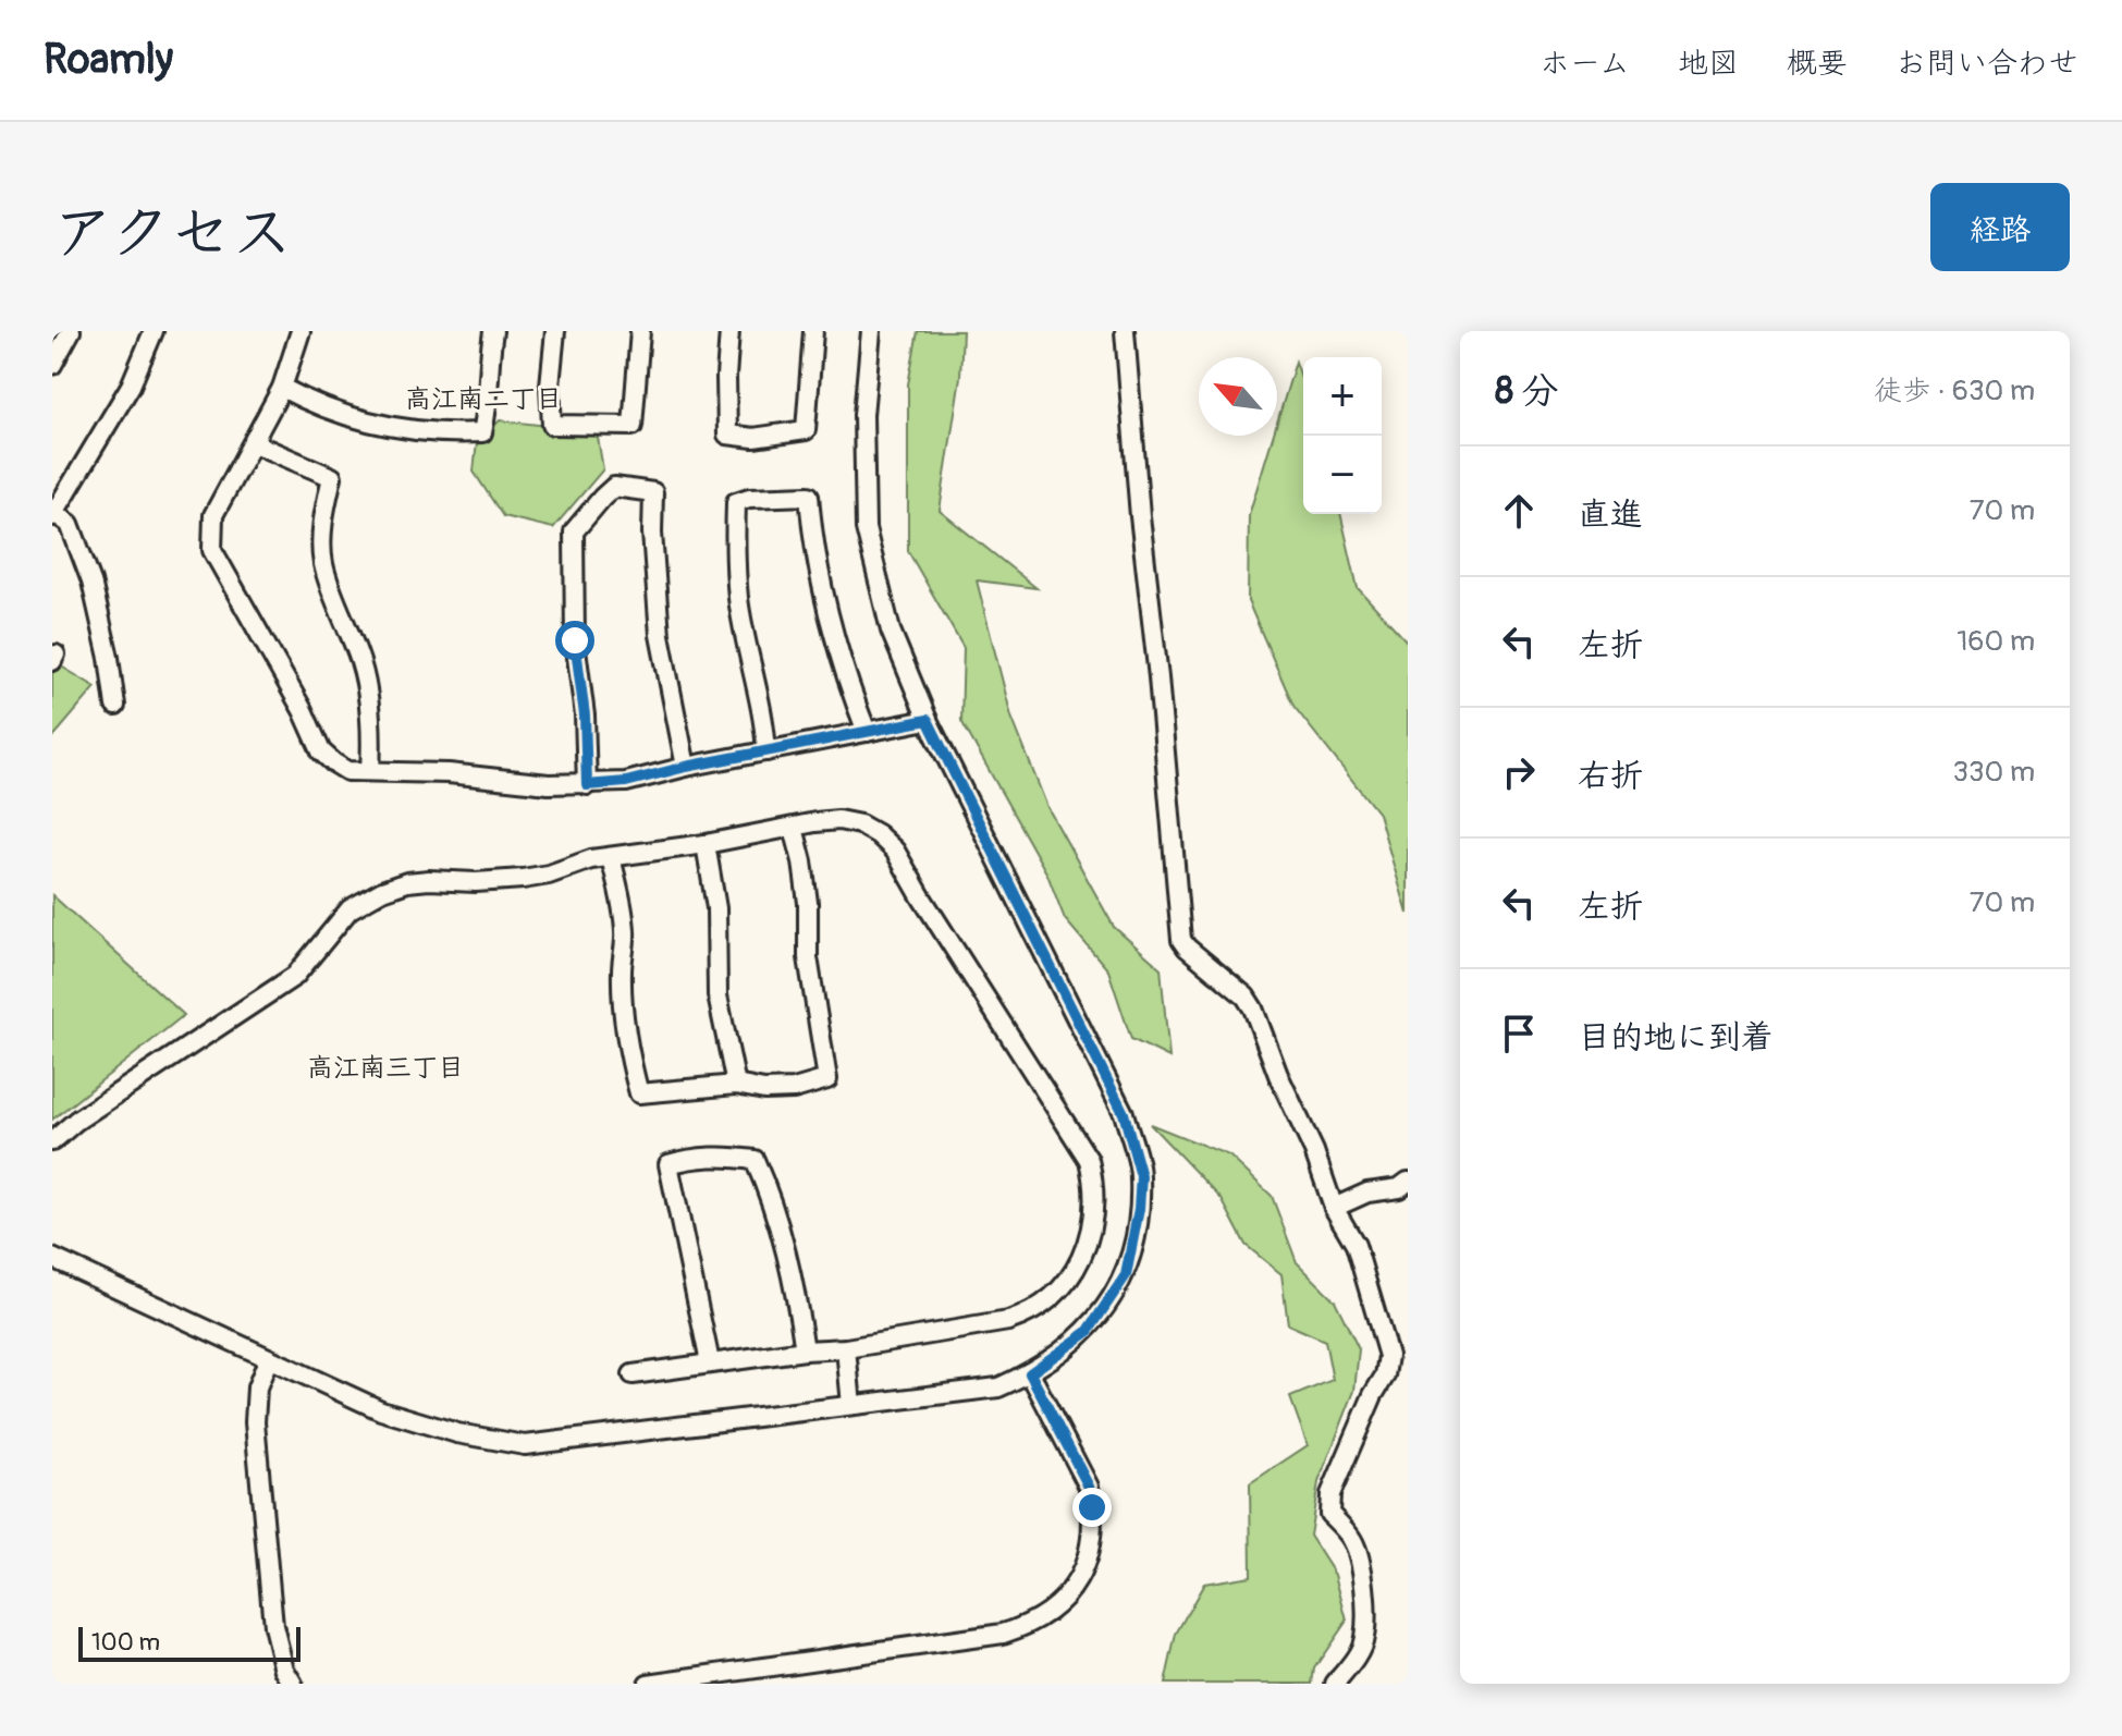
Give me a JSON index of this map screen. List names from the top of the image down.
{
  "districts": ["高江南二丁目", "高江南三丁目"],
  "scale_bar": "100 m",
  "north": "top left",
  "page": {
    "header": "Roamly",
    "nav": [
      "ホーム",
      "地図",
      "概要",
      "お問い合わせ"
    ],
    "title": "アクセス",
    "buttons": "経路",
    "heading": ["8 分", "徒歩 · 630 m"],
    "map_buttons": ["+", "−"],
    "list": [
      ["直進", "70 m"],
      ["左折", "160 m"],
      ["右折", "330 m"],
      ["左折", "70 m"],
      "目的地に到着"
    ],
    "scale": "100 m"
  }
}
